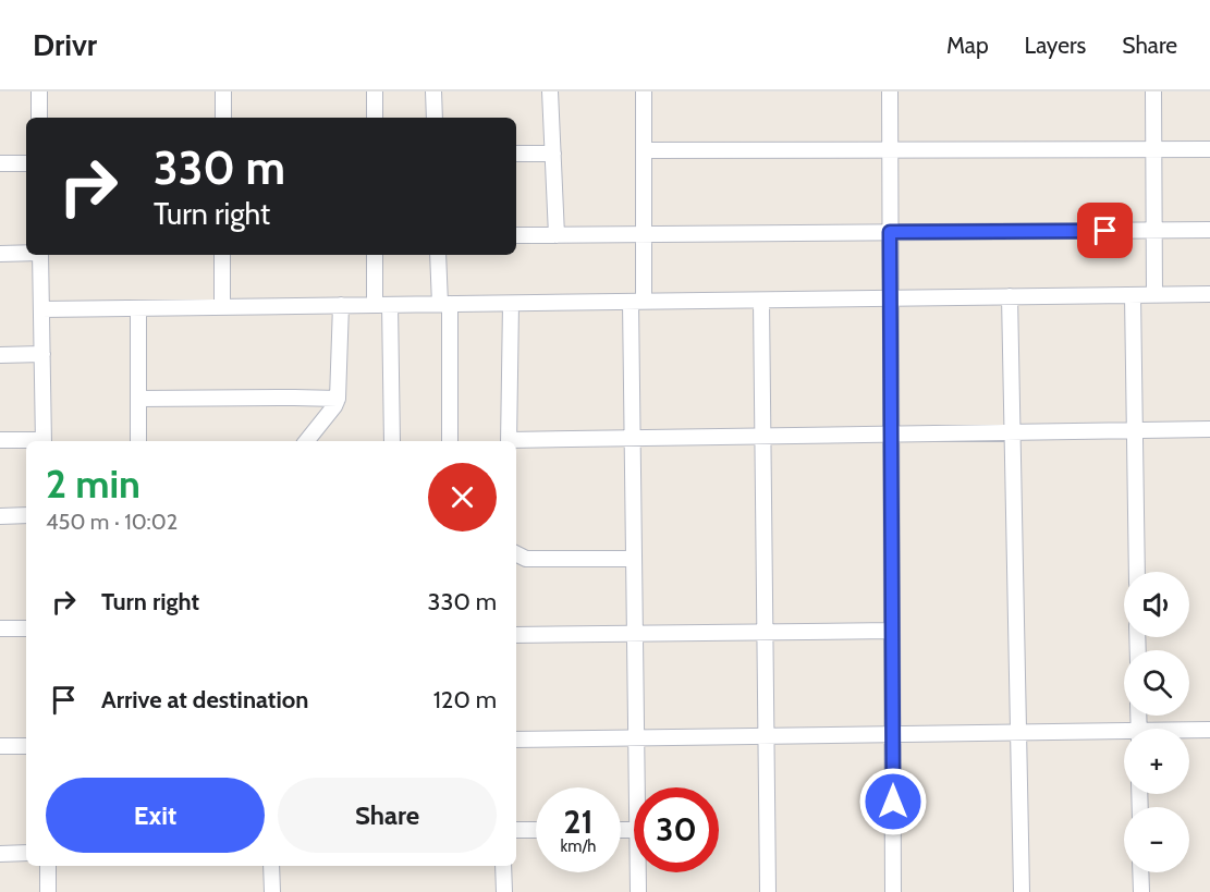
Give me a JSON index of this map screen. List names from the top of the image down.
{
  "page": {
    "header": "Drivr",
    "nav": ["Map", "Layers", "Share"],
    "turn": ["330 m", "Turn right"],
    "heading": ["2 min", "450 m · 10:02"],
    "list": [
      {
        "name": "Turn right",
        "value": "330 m"
      },
      {
        "name": "Arrive at destination",
        "value": "120 m"
      }
    ],
    "map_buttons": ["+", "−"],
    "buttons": ["Exit", "Share"],
    "speed": "21 km/h",
    "limit": "30"
  }
}
